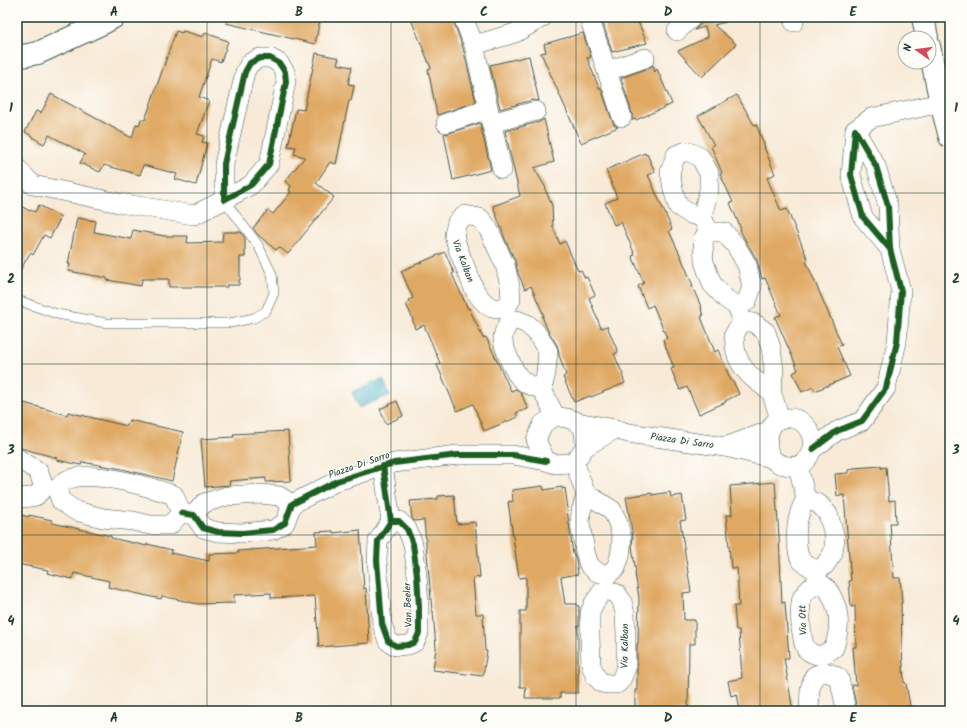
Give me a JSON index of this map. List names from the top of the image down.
{
  "streets": {
    "street": ["Piazza Di Sarro", "Van Beeler", "Via Ott"]
  },
  "north": "left",
  "grid": {
    "columns": [
      "A",
      "B",
      "C",
      "D",
      "E"
    ],
    "rows": [
      "1",
      "2",
      "3",
      "4"
    ]
  }
}
